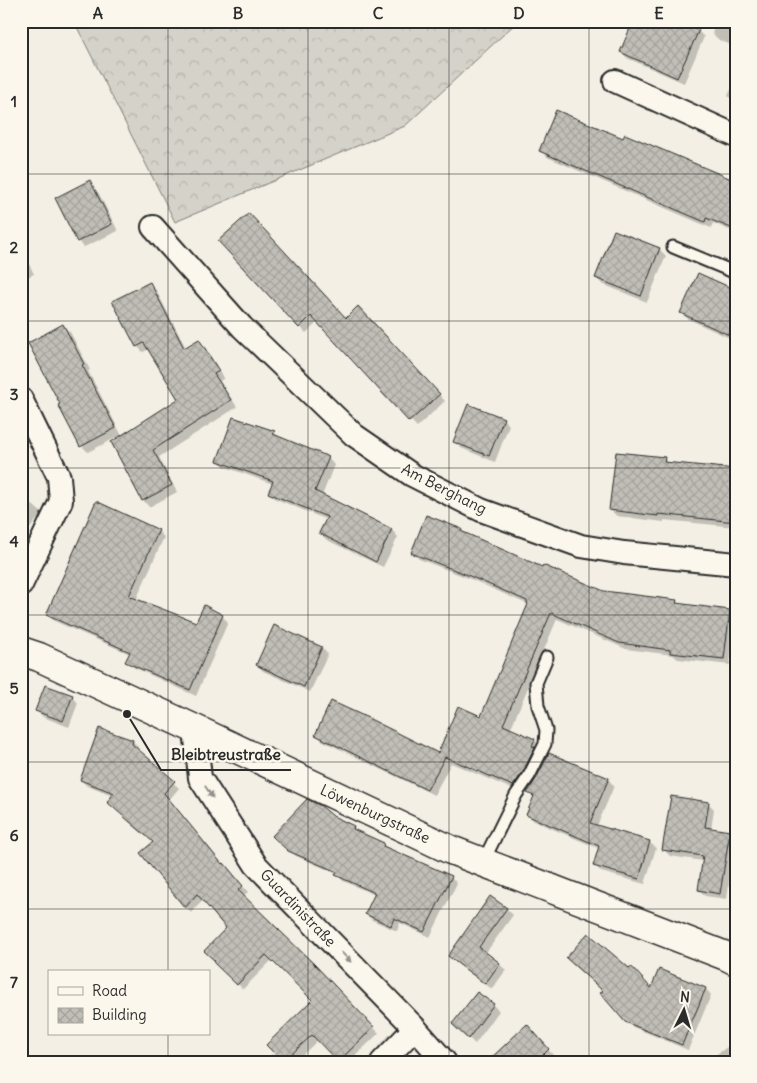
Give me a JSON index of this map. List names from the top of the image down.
{
  "streets": {
    "street": ["Am Berghang", "Löwenburgstraße", "Guardinistraße"]
  },
  "crossings": [
    ["Löwenburgstraße", "Guardinistraße"]
  ],
  "one_way": ["Guardinistraße"],
  "places": ["Bleibtreustraße"],
  "legend": ["Road", "Building"],
  "north": "top",
  "grid": {
    "columns": [
      "A",
      "B",
      "C",
      "D",
      "E"
    ],
    "rows": [
      "1",
      "2",
      "3",
      "4",
      "5",
      "6",
      "7"
    ]
  }
}
